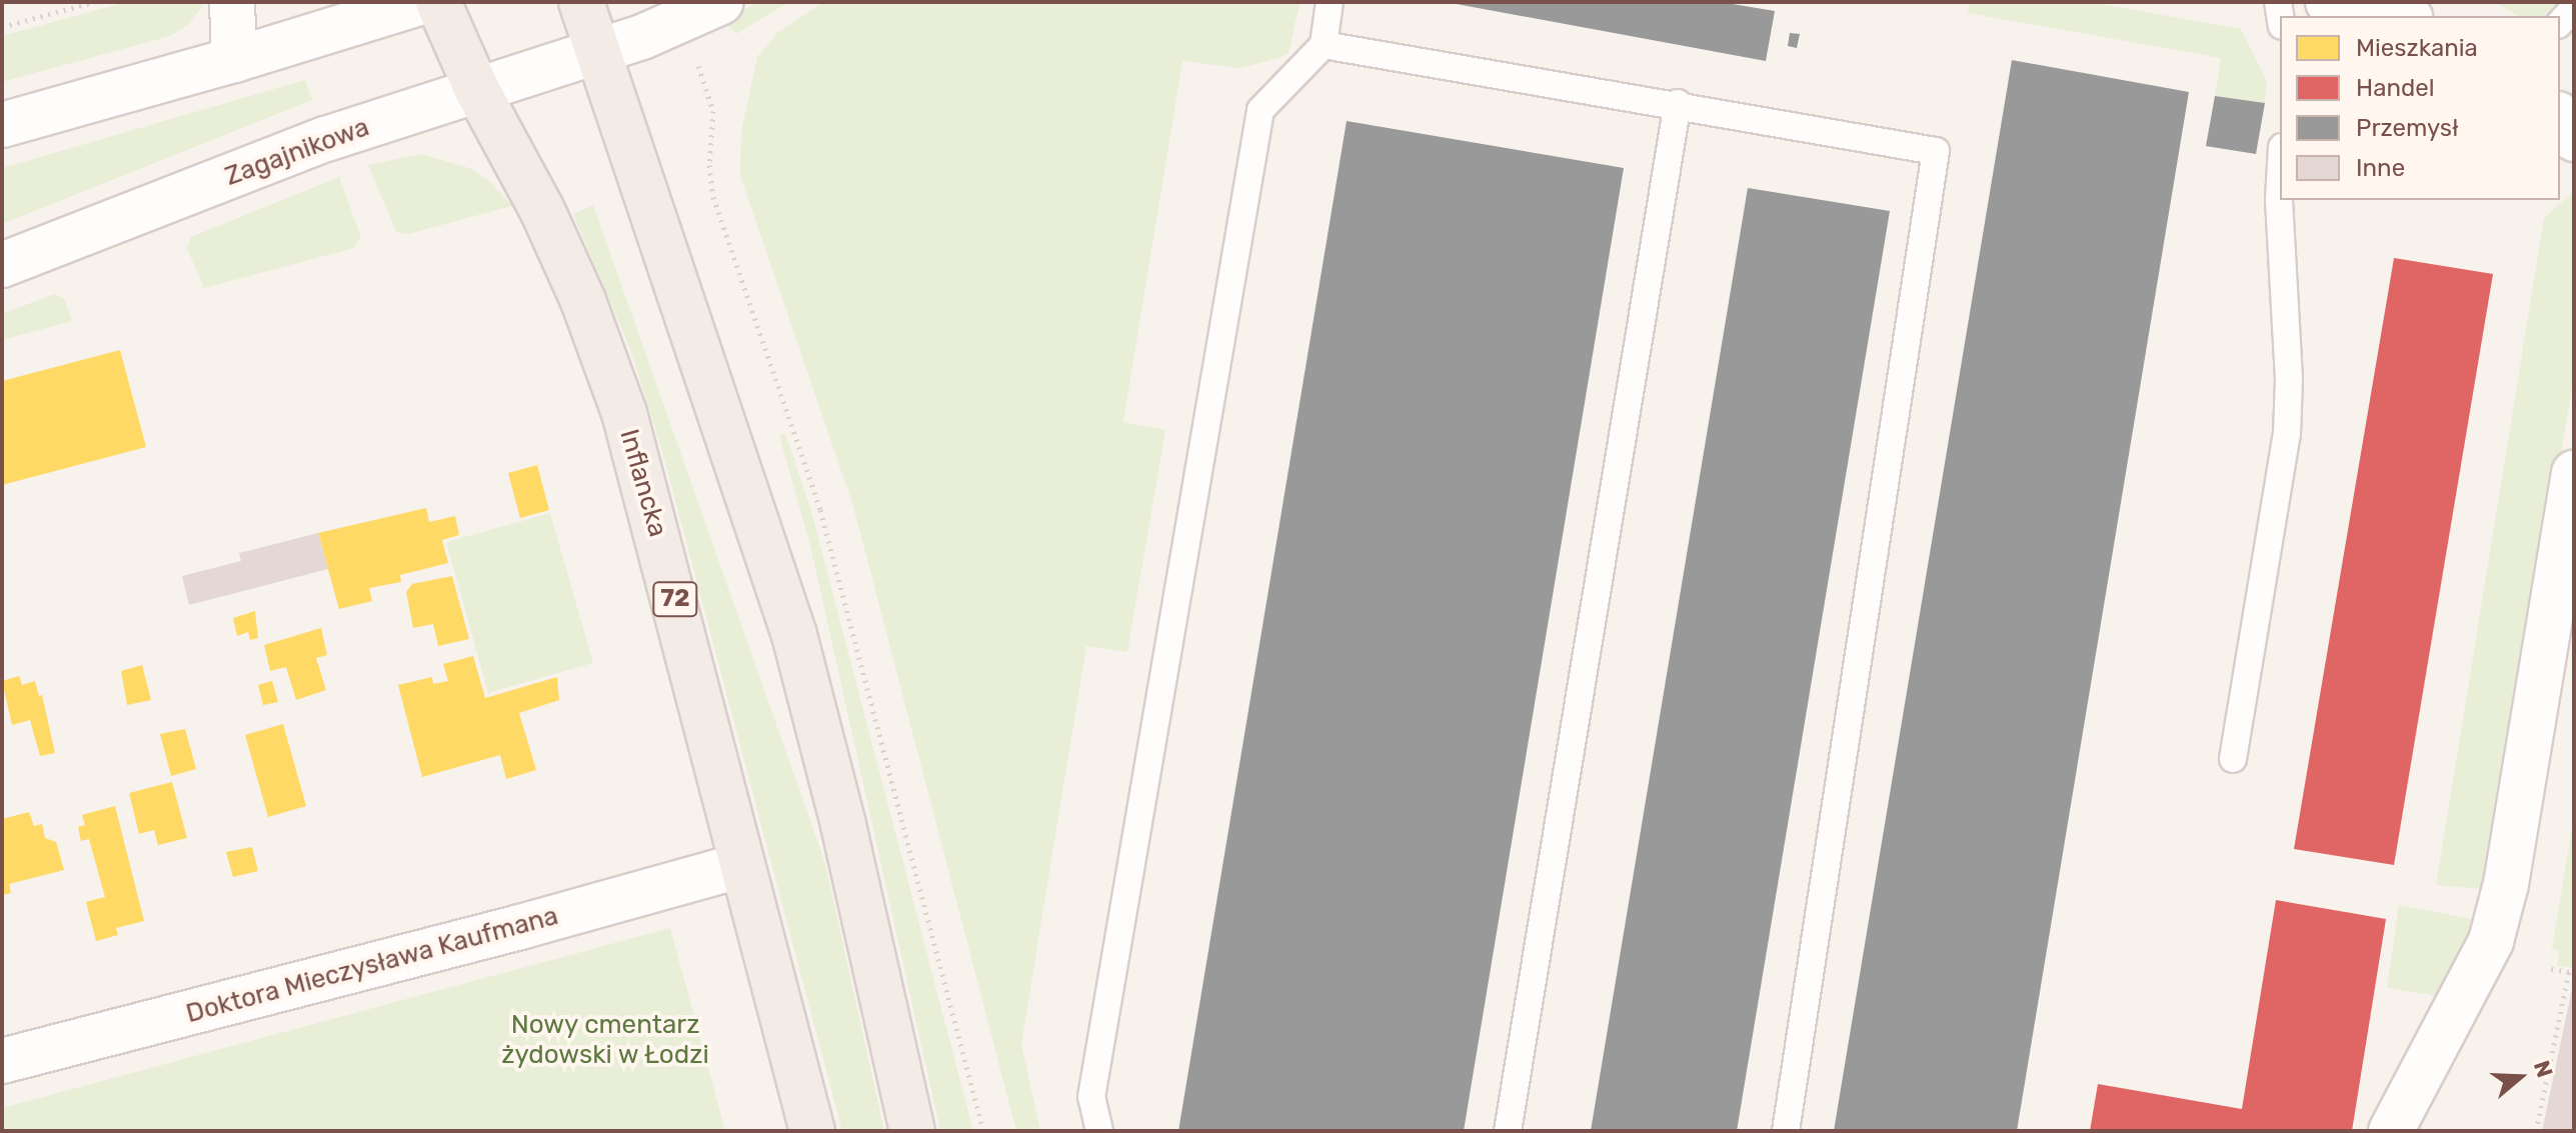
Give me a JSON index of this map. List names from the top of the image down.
{
  "streets": {
    "main road": ["Inflancka", "72"],
    "street": ["Zagajnikowa", "Doktora Mieczysława Kaufmana"]
  },
  "crossings": [
    ["Zagajnikowa", "Inflancka"],
    ["Inflancka", "Doktora Mieczysława Kaufmana"]
  ],
  "parks": ["Nowy cmentarz żydowski w Łodzi"],
  "legend": [
    "Mieszkania",
    "Handel",
    "Przemysł",
    "Inne"
  ],
  "north": "right"
}
